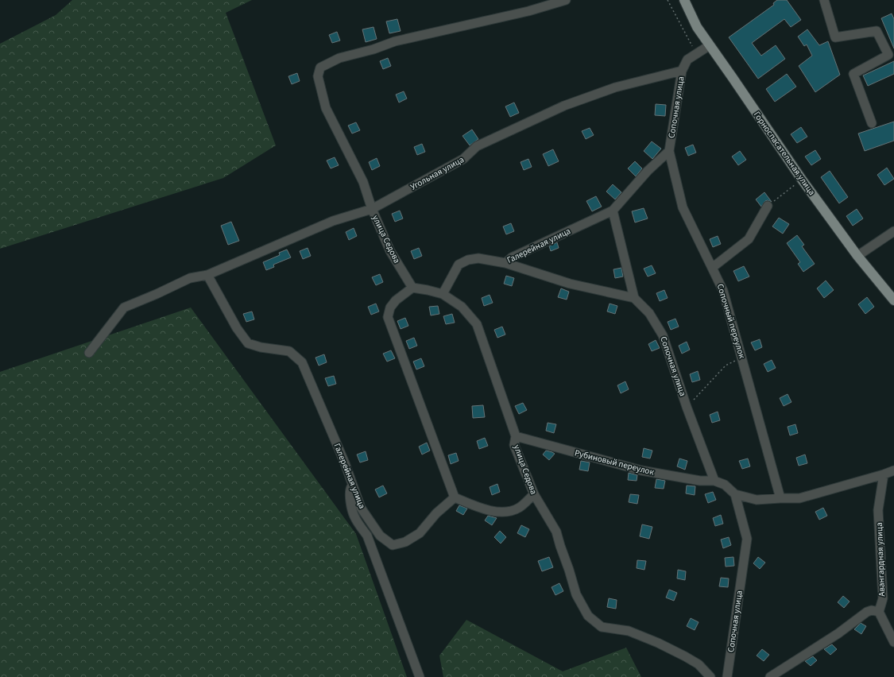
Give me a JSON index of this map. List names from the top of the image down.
{
  "streets": {
    "main road": ["Горноспасательная улица"],
    "street": [
      "Сопочная улица",
      "Угольная улица",
      "улица Седова",
      "Галерейная улица",
      "Сопочный переулок",
      "Рубиновый переулок",
      "Авангардная улица"
    ]
  },
  "crossings": [
    ["Сопочная улица", "Угольная улица"],
    ["Сопочная улица", "Галерейная улица"],
    ["Сопочная улица", "Сопочный переулок"],
    ["Сопочная улица", "Рубиновый переулок"],
    ["Угольная улица", "улица Седова"],
    ["Угольная улица", "Галерейная улица"],
    ["улица Седова", "Галерейная улица"],
    ["улица Седова", "Рубиновый переулок"]
  ]
}
